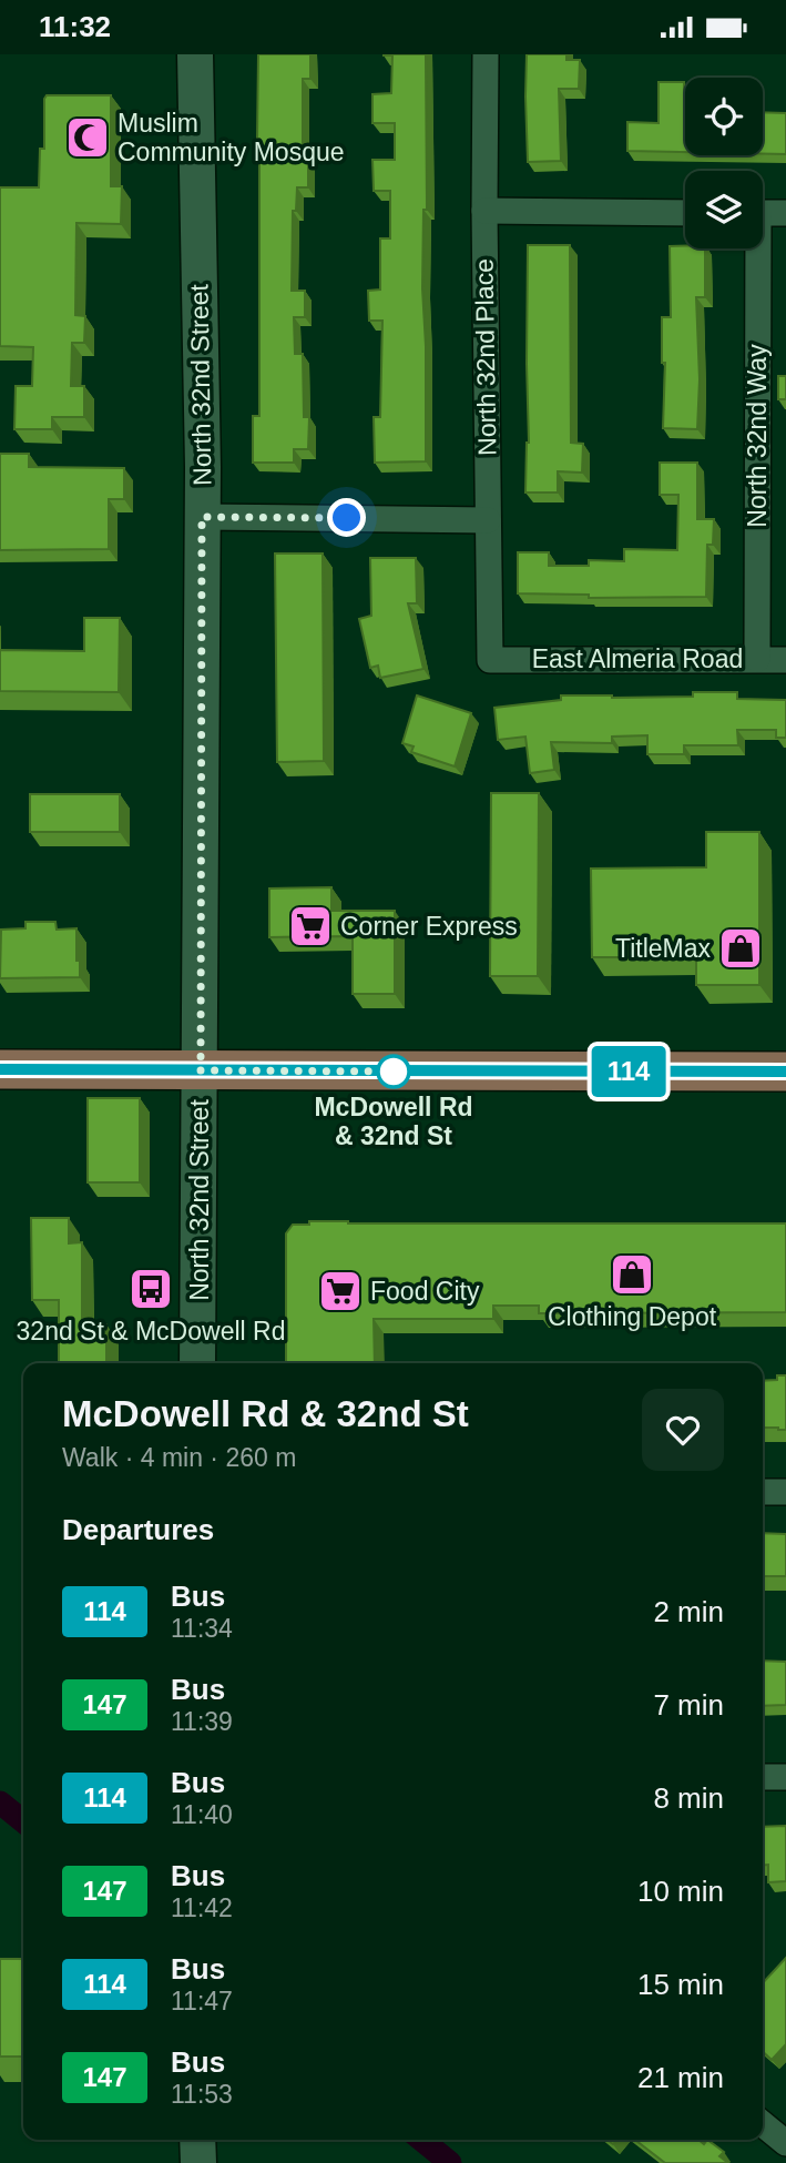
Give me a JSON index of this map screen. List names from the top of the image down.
{
  "streets": {
    "main road": ["North 32nd Street"],
    "street": ["North 32nd Place", "North 32nd Way", "East Almeria Road"]
  },
  "crossings": [
    ["North 32nd Place", "East Almeria Road"],
    ["North 32nd Way", "East Almeria Road"]
  ],
  "places": {
    "mosque": ["Muslim Community Mosque"],
    "supermarket": ["Corner Express", "Food City"],
    "shop": ["TitleMax", "Clothing Depot"],
    "other": ["McDowell Rd & 32nd St"],
    "bus stop": ["32nd St & McDowell Rd"]
  },
  "lines": ["bus line 114"],
  "page": {
    "status": "11:32",
    "on_map": "114",
    "heading": [
      ["McDowell Rd & 32nd St", "Walk · 4 min · 260 m"],
      "Departures"
    ],
    "list": [
      {
        "mark": "114",
        "name": "Bus",
        "note": "11:34",
        "value": "2 min"
      },
      {
        "mark": "147",
        "name": "Bus",
        "note": "11:39",
        "value": "7 min"
      },
      {
        "mark": "114",
        "name": "Bus",
        "note": "11:40",
        "value": "8 min"
      },
      {
        "mark": "147",
        "name": "Bus",
        "note": "11:42",
        "value": "10 min"
      },
      {
        "mark": "114",
        "name": "Bus",
        "note": "11:47",
        "value": "15 min"
      },
      {
        "mark": "147",
        "name": "Bus",
        "note": "11:53",
        "value": "21 min"
      }
    ]
  }
}
